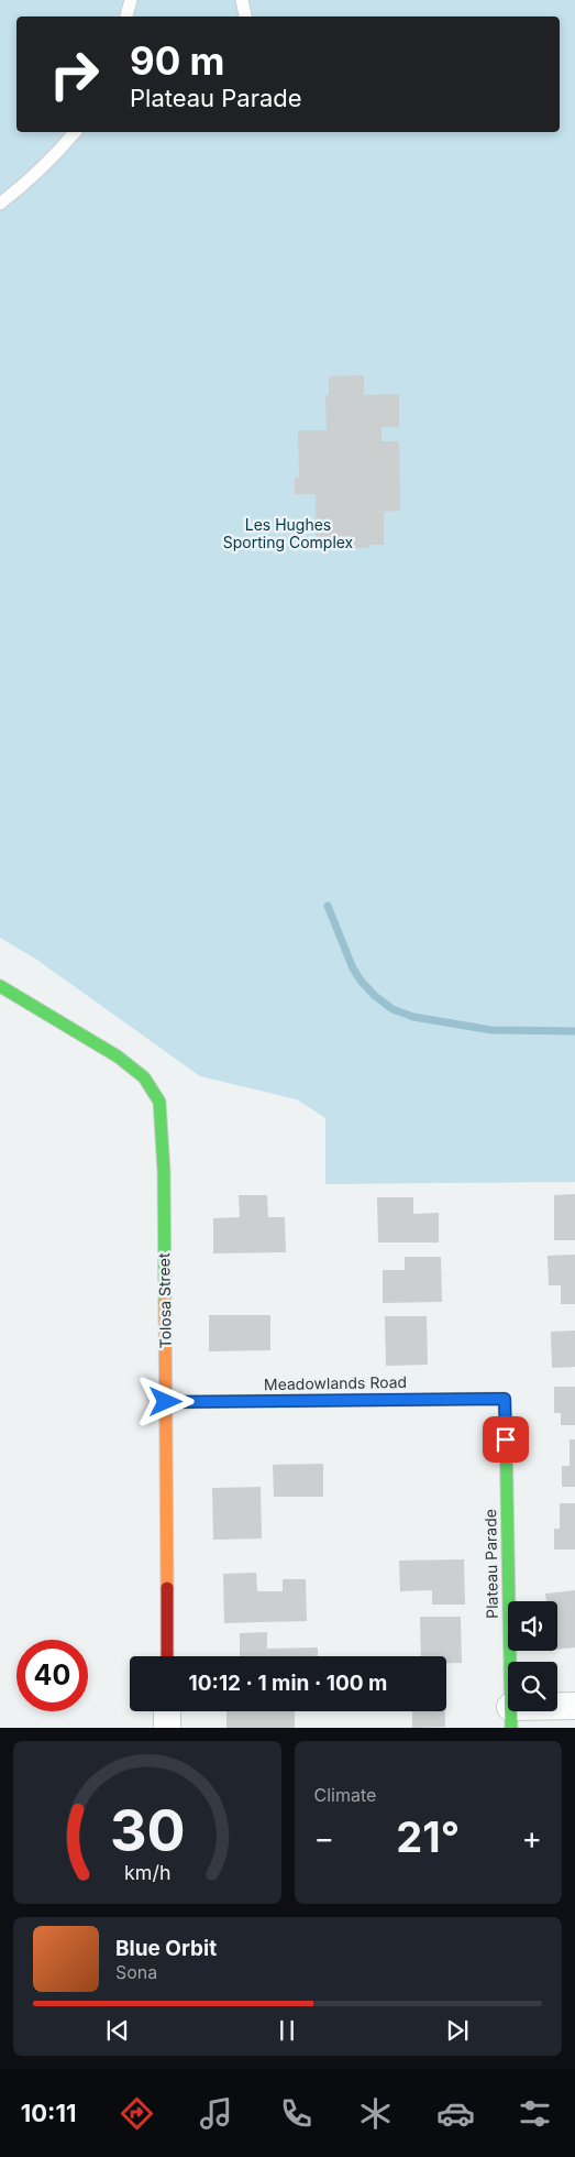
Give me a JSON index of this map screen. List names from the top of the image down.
{
  "streets": {
    "street": ["Tolosa Street", "Meadowlands Road", "Plateau Parade"]
  },
  "crossings": [
    ["Tolosa Street", "Meadowlands Road"],
    ["Meadowlands Road", "Plateau Parade"]
  ],
  "parks": ["Les Hughes Sporting Complex"],
  "page": {
    "turn": ["90 m", "Plateau Parade"],
    "limit": "40",
    "trip": "10:12 · 1 min · 100 m",
    "tile": "Climate",
    "heat": ["−", "21°", "+"],
    "song": ["Blue Orbit", "Sona"],
    "tabs": "10:11",
    "gauge": ["30", "km/h"]
  }
}
